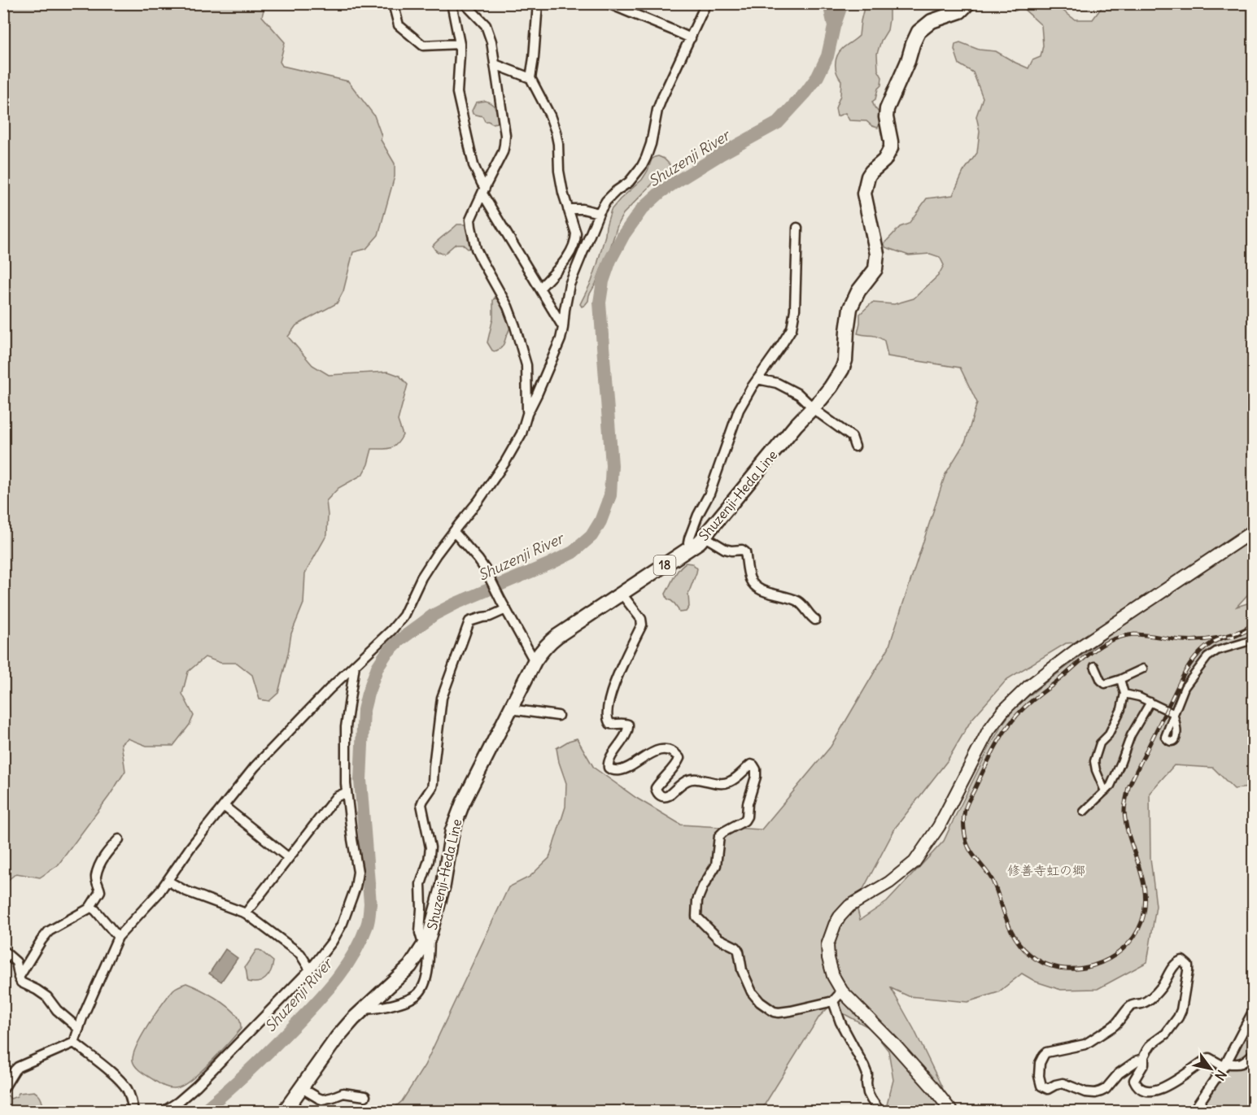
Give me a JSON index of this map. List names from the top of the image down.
{
  "streets": {
    "main road": ["Shuzenji-Heda Line", "18"]
  },
  "water": ["Shuzenji River"],
  "parks": ["修善寺虹の郷"],
  "north": "bottom right"
}
